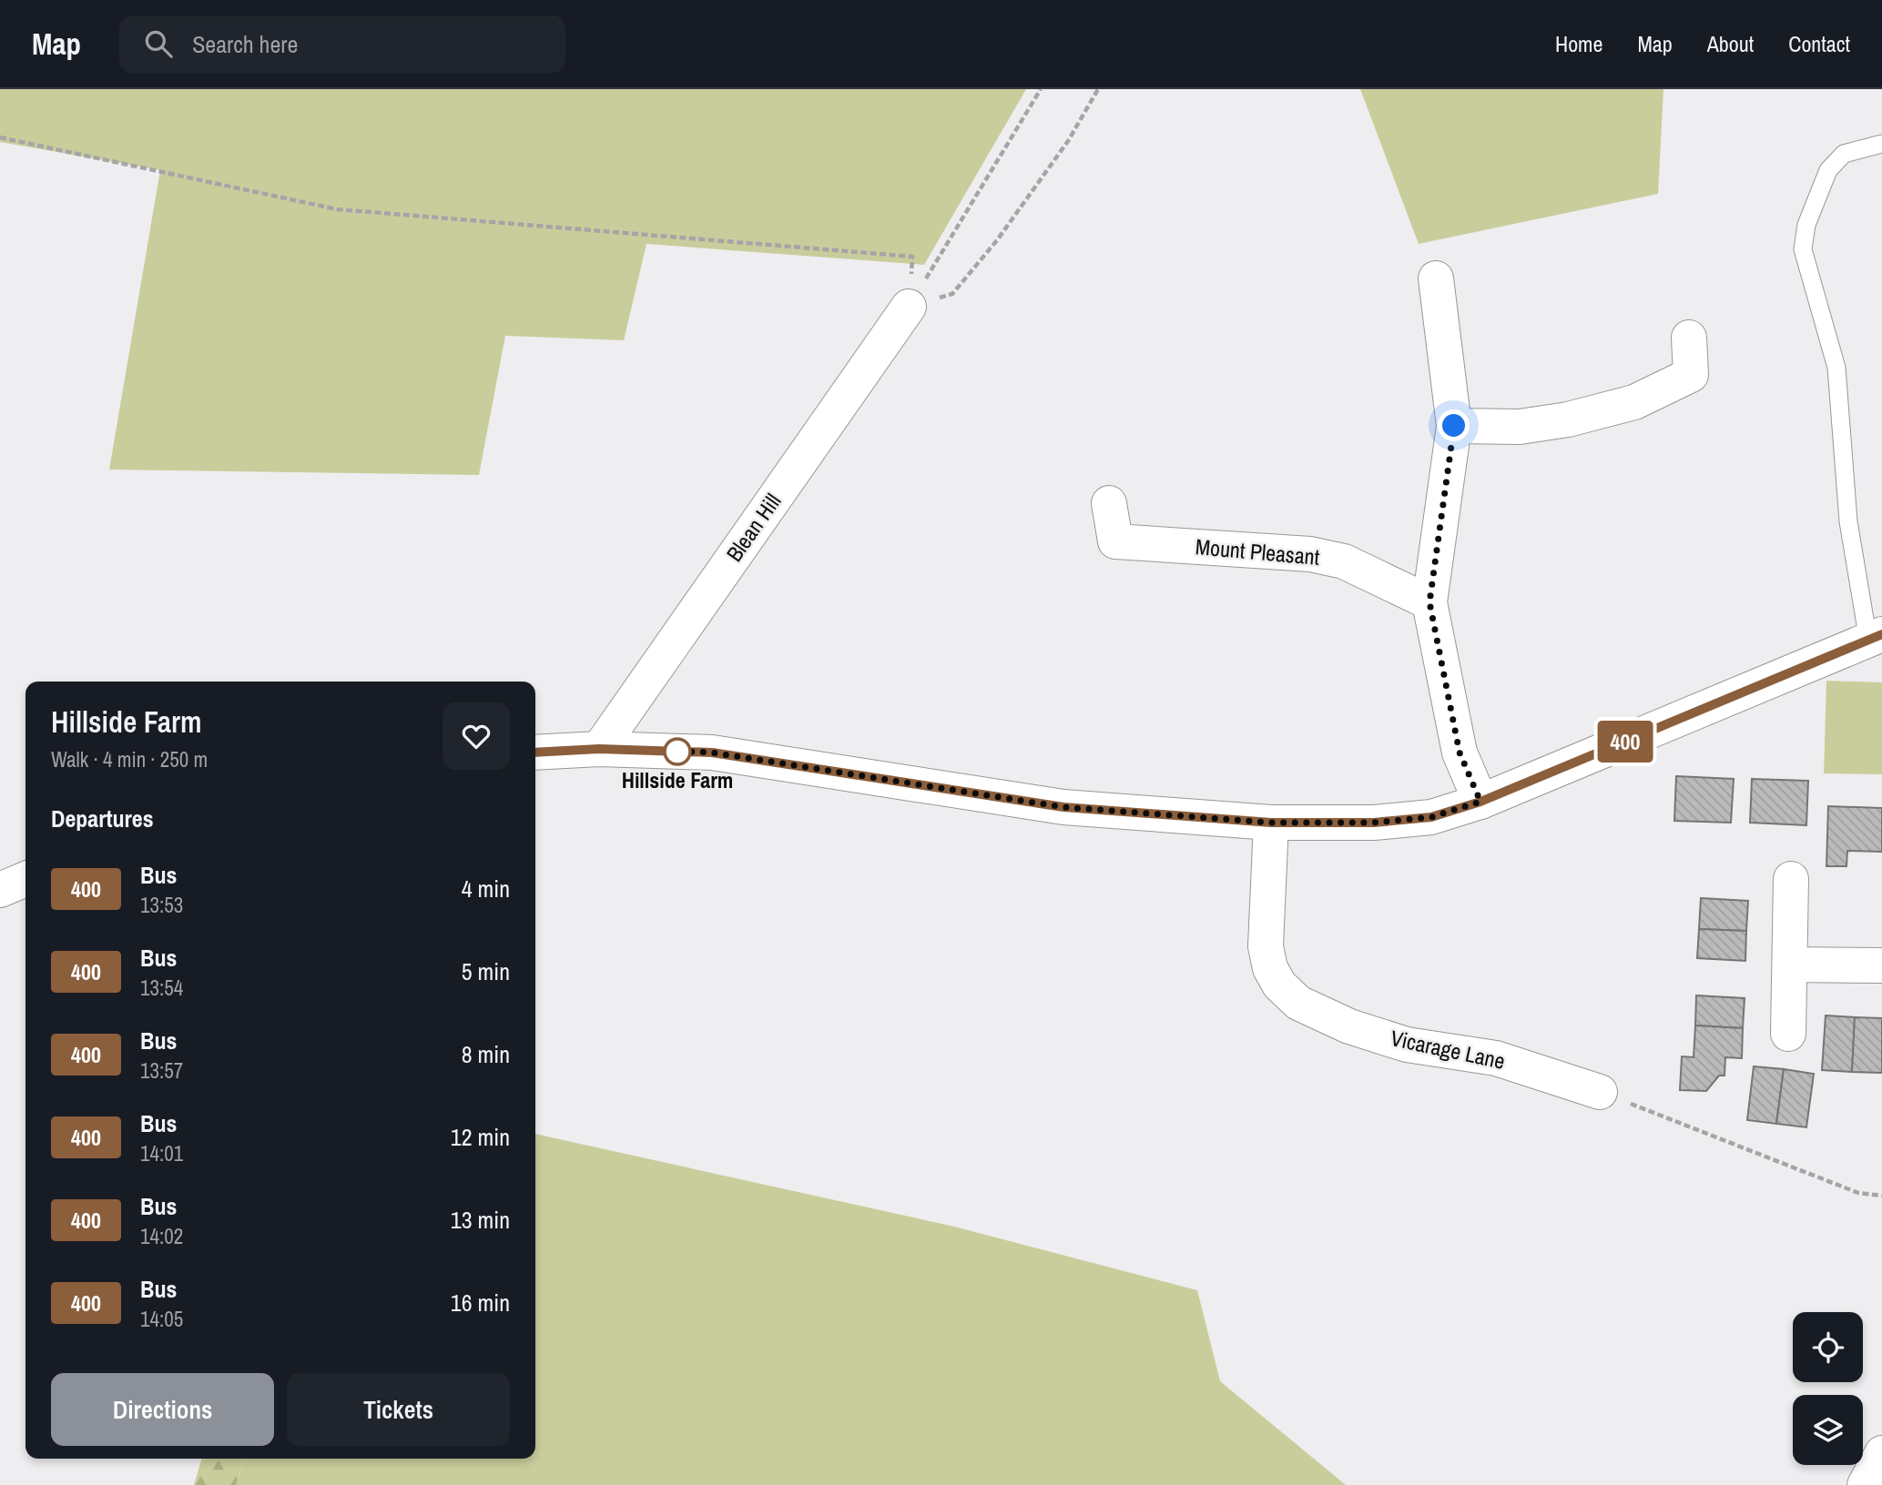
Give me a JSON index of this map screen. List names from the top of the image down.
{
  "streets": {
    "street": ["Blean Hill", "Mount Pleasant", "Vicarage Lane"]
  },
  "places": ["Hillside Farm"],
  "lines": ["bus line 400"],
  "page": {
    "header": "Map",
    "search": "Search here",
    "nav": [
      "Home",
      "Map",
      "About",
      "Contact"
    ],
    "on_map": "400",
    "heading": [
      ["Hillside Farm", "Walk · 4 min · 250 m"],
      "Departures"
    ],
    "list": [
      {
        "mark": "400",
        "name": "Bus",
        "note": "13:53",
        "value": "4 min"
      },
      {
        "mark": "400",
        "name": "Bus",
        "note": "13:54",
        "value": "5 min"
      },
      {
        "mark": "400",
        "name": "Bus",
        "note": "13:57",
        "value": "8 min"
      },
      {
        "mark": "400",
        "name": "Bus",
        "note": "14:01",
        "value": "12 min"
      },
      {
        "mark": "400",
        "name": "Bus",
        "note": "14:02",
        "value": "13 min"
      },
      {
        "mark": "400",
        "name": "Bus",
        "note": "14:05",
        "value": "16 min"
      }
    ],
    "buttons": ["Directions", "Tickets"]
  }
}
